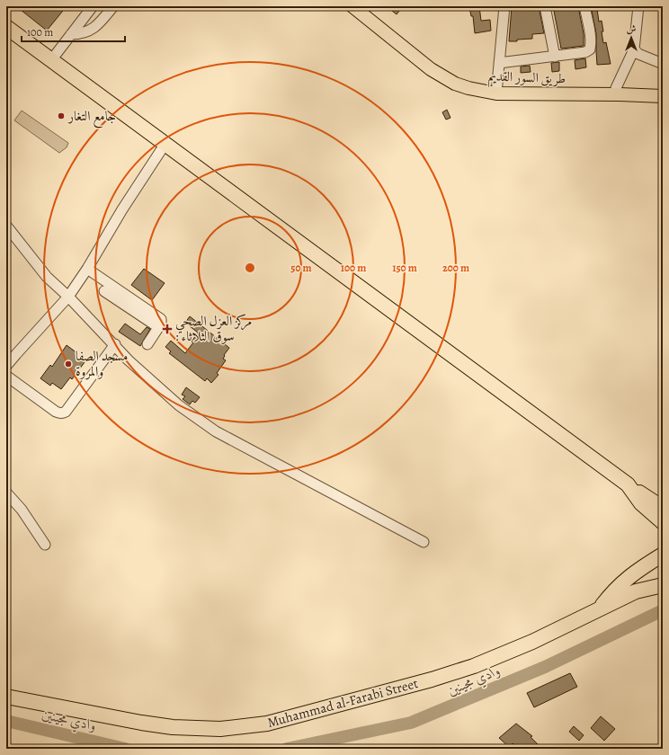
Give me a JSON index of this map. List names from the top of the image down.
{
  "streets": {
    "highway": ["Muhammad al-Farabi Street"],
    "main road": ["طريق السور القديم"]
  },
  "water": ["وادي مجينين"],
  "places": {
    "other": ["جامع التغار", "مسجد الصفا والمروة"],
    "health": ["مركز العزل الصحي : سوق الثلاثاء"]
  },
  "scale_bar": "100 m",
  "north": "top",
  "rings": [
    "50 m",
    "100 m",
    "150 m",
    "200 m"
  ]
}
